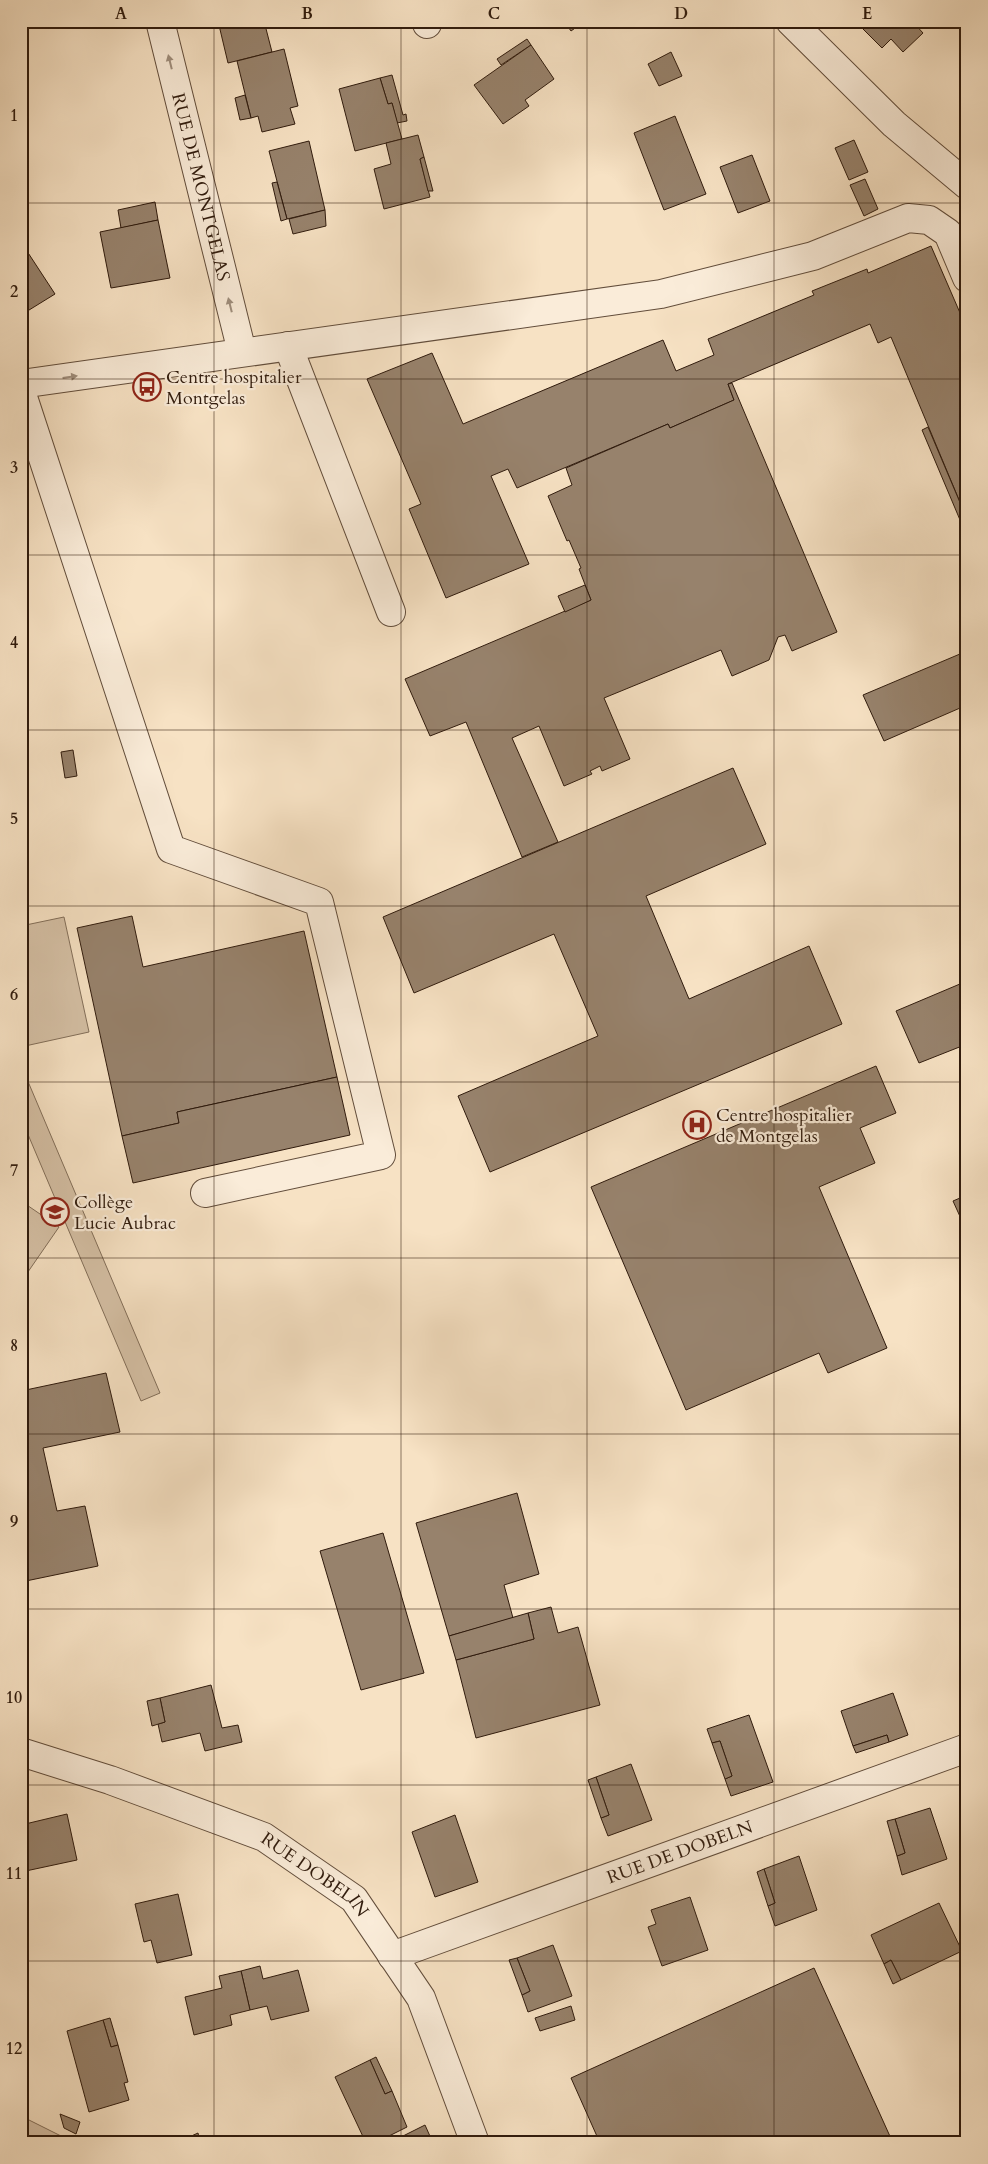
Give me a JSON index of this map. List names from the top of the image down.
{
  "streets": {
    "street": ["RUE DE MONTGELAS", "RUE DE DOBELN", "RUE DOBELIN"]
  },
  "crossings": [
    ["RUE DE DOBELN", "RUE DOBELIN"]
  ],
  "one_way": ["RUE DE MONTGELAS"],
  "places": {
    "bus stop": ["Centre hospitalier Montgelas"],
    "hospital": ["Centre hospitalier de Montgelas"],
    "school or university": ["Collège Lucie Aubrac"]
  },
  "grid": {
    "columns": [
      "A",
      "B",
      "C",
      "D",
      "E"
    ],
    "rows": [
      "1",
      "2",
      "3",
      "4",
      "5",
      "6",
      "7",
      "8",
      "9",
      "10",
      "11",
      "12"
    ]
  }
}
